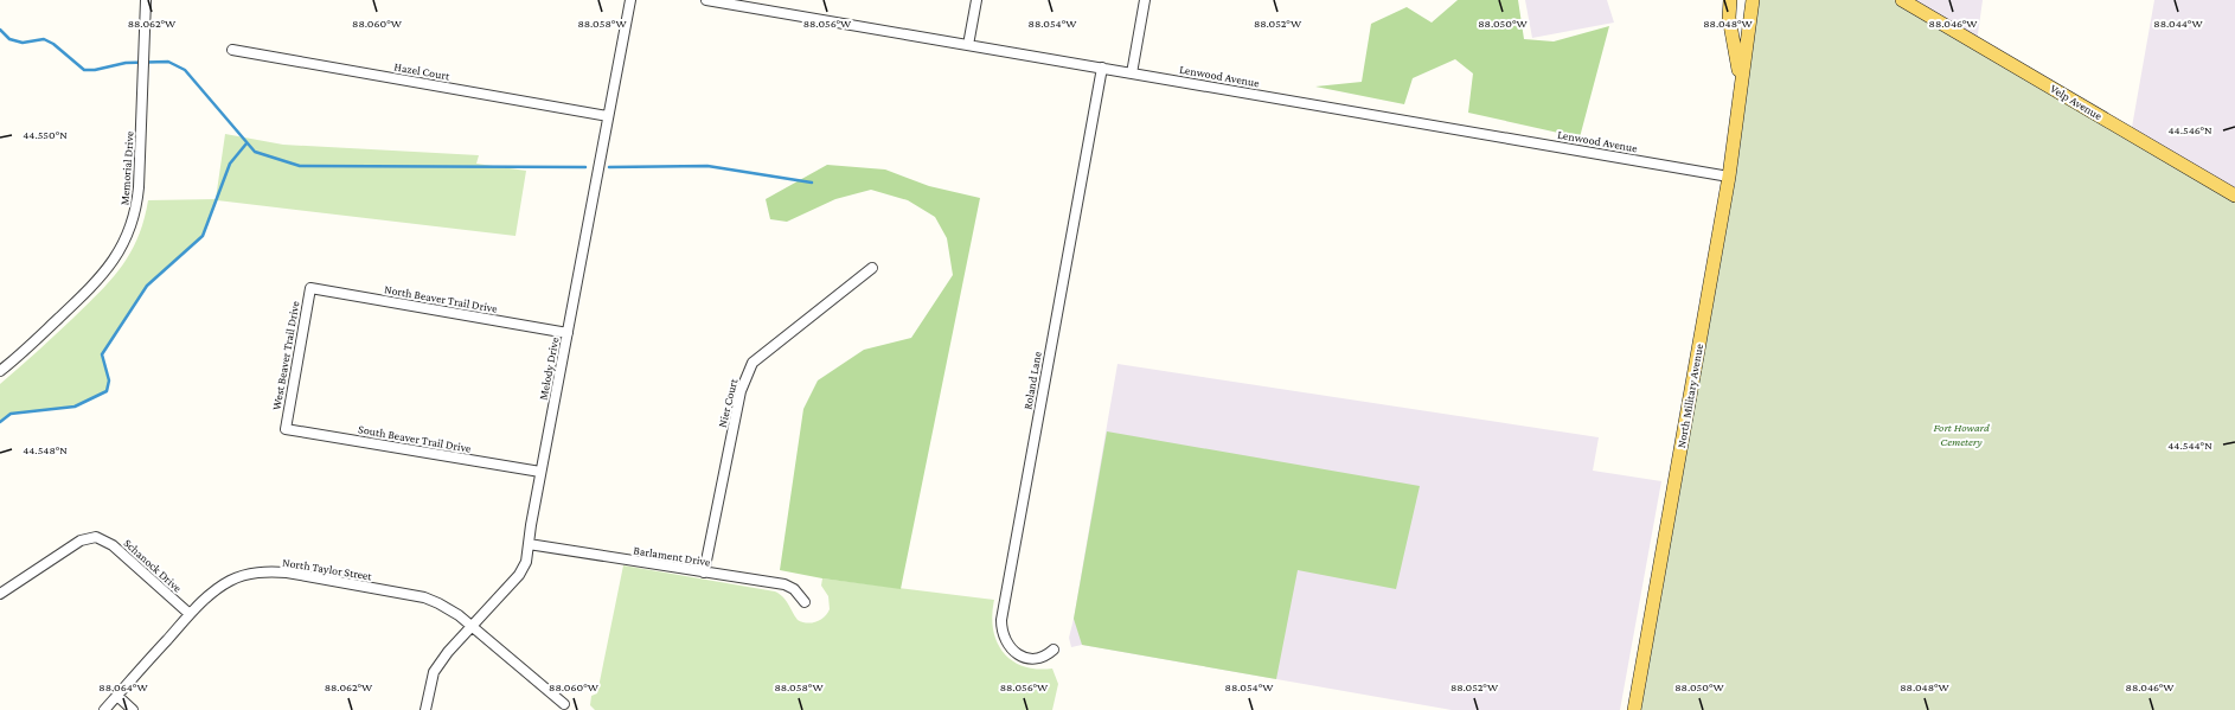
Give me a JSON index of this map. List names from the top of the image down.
{
  "streets": {
    "main road": ["Velp Avenue", "North Military Avenue"],
    "street": [
      "Hazel Court",
      "Lenwood Avenue",
      "Memorial Drive",
      "North Beaver Trail Drive",
      "West Beaver Trail Drive",
      "Melody Drive",
      "Roland Lane",
      "Nier Court",
      "South Beaver Trail Drive",
      "Barlament Drive",
      "Schanock Drive",
      "North Taylor Street"
    ]
  },
  "crossings": [
    ["Hazel Court", "Melody Drive"],
    ["Lenwood Avenue", "Roland Lane"],
    ["Lenwood Avenue", "North Military Avenue"],
    ["North Beaver Trail Drive", "West Beaver Trail Drive"],
    ["North Beaver Trail Drive", "Melody Drive"],
    ["West Beaver Trail Drive", "South Beaver Trail Drive"],
    ["Melody Drive", "South Beaver Trail Drive"],
    ["Melody Drive", "Barlament Drive"],
    ["Melody Drive", "North Taylor Street"],
    ["Nier Court", "Barlament Drive"],
    ["Schanock Drive", "North Taylor Street"]
  ],
  "parks": ["Fort Howard Cemetery"],
  "coordinates": [
    "88.062°W",
    "88.060°W",
    "88.058°W",
    "88.056°W",
    "88.054°W",
    "88.052°W",
    "88.050°W",
    "88.048°W",
    "88.046°W",
    "88.044°W",
    "44.546°N",
    "44.550°N",
    "44.544°N",
    "44.548°N",
    "88.064°W"
  ]
}
